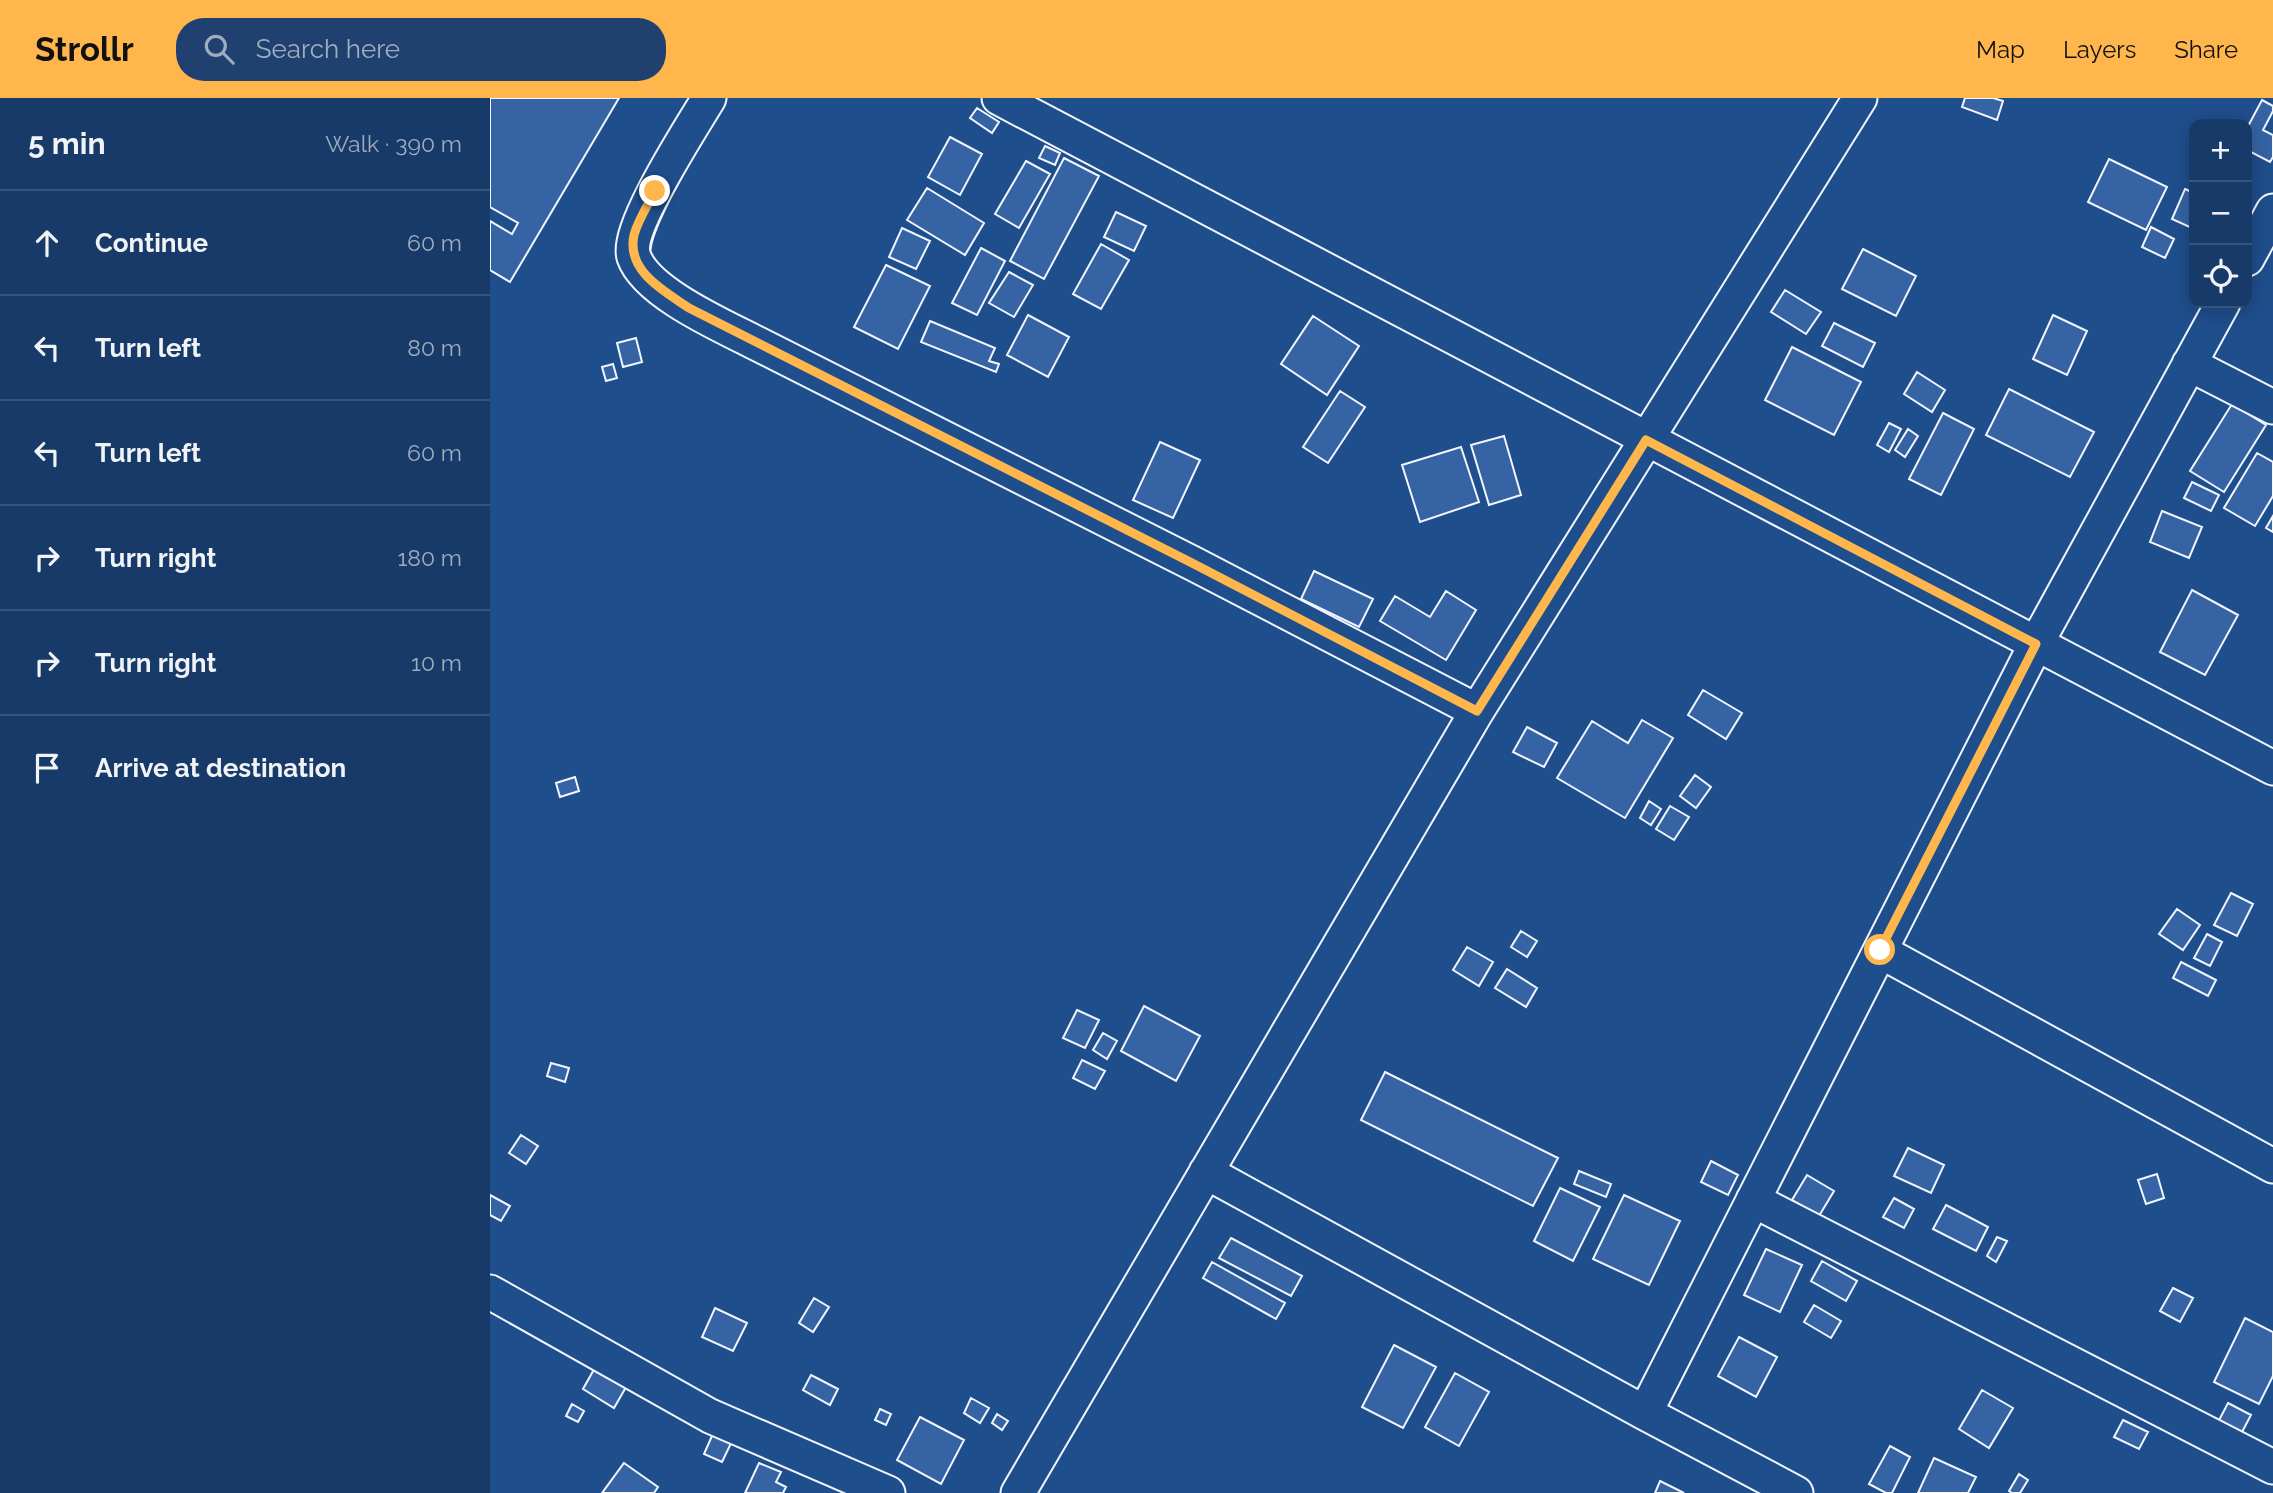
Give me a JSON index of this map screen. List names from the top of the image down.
{
  "page": {
    "header": "Strollr",
    "search": "Search here",
    "nav": ["Map", "Layers", "Share"],
    "heading": ["5 min", "Walk · 390 m"],
    "map_buttons": ["+", "−"],
    "list": [
      ["Continue", "60 m"],
      ["Turn left", "80 m"],
      ["Turn left", "60 m"],
      ["Turn right", "180 m"],
      ["Turn right", "10 m"],
      "Arrive at destination"
    ]
  }
}
